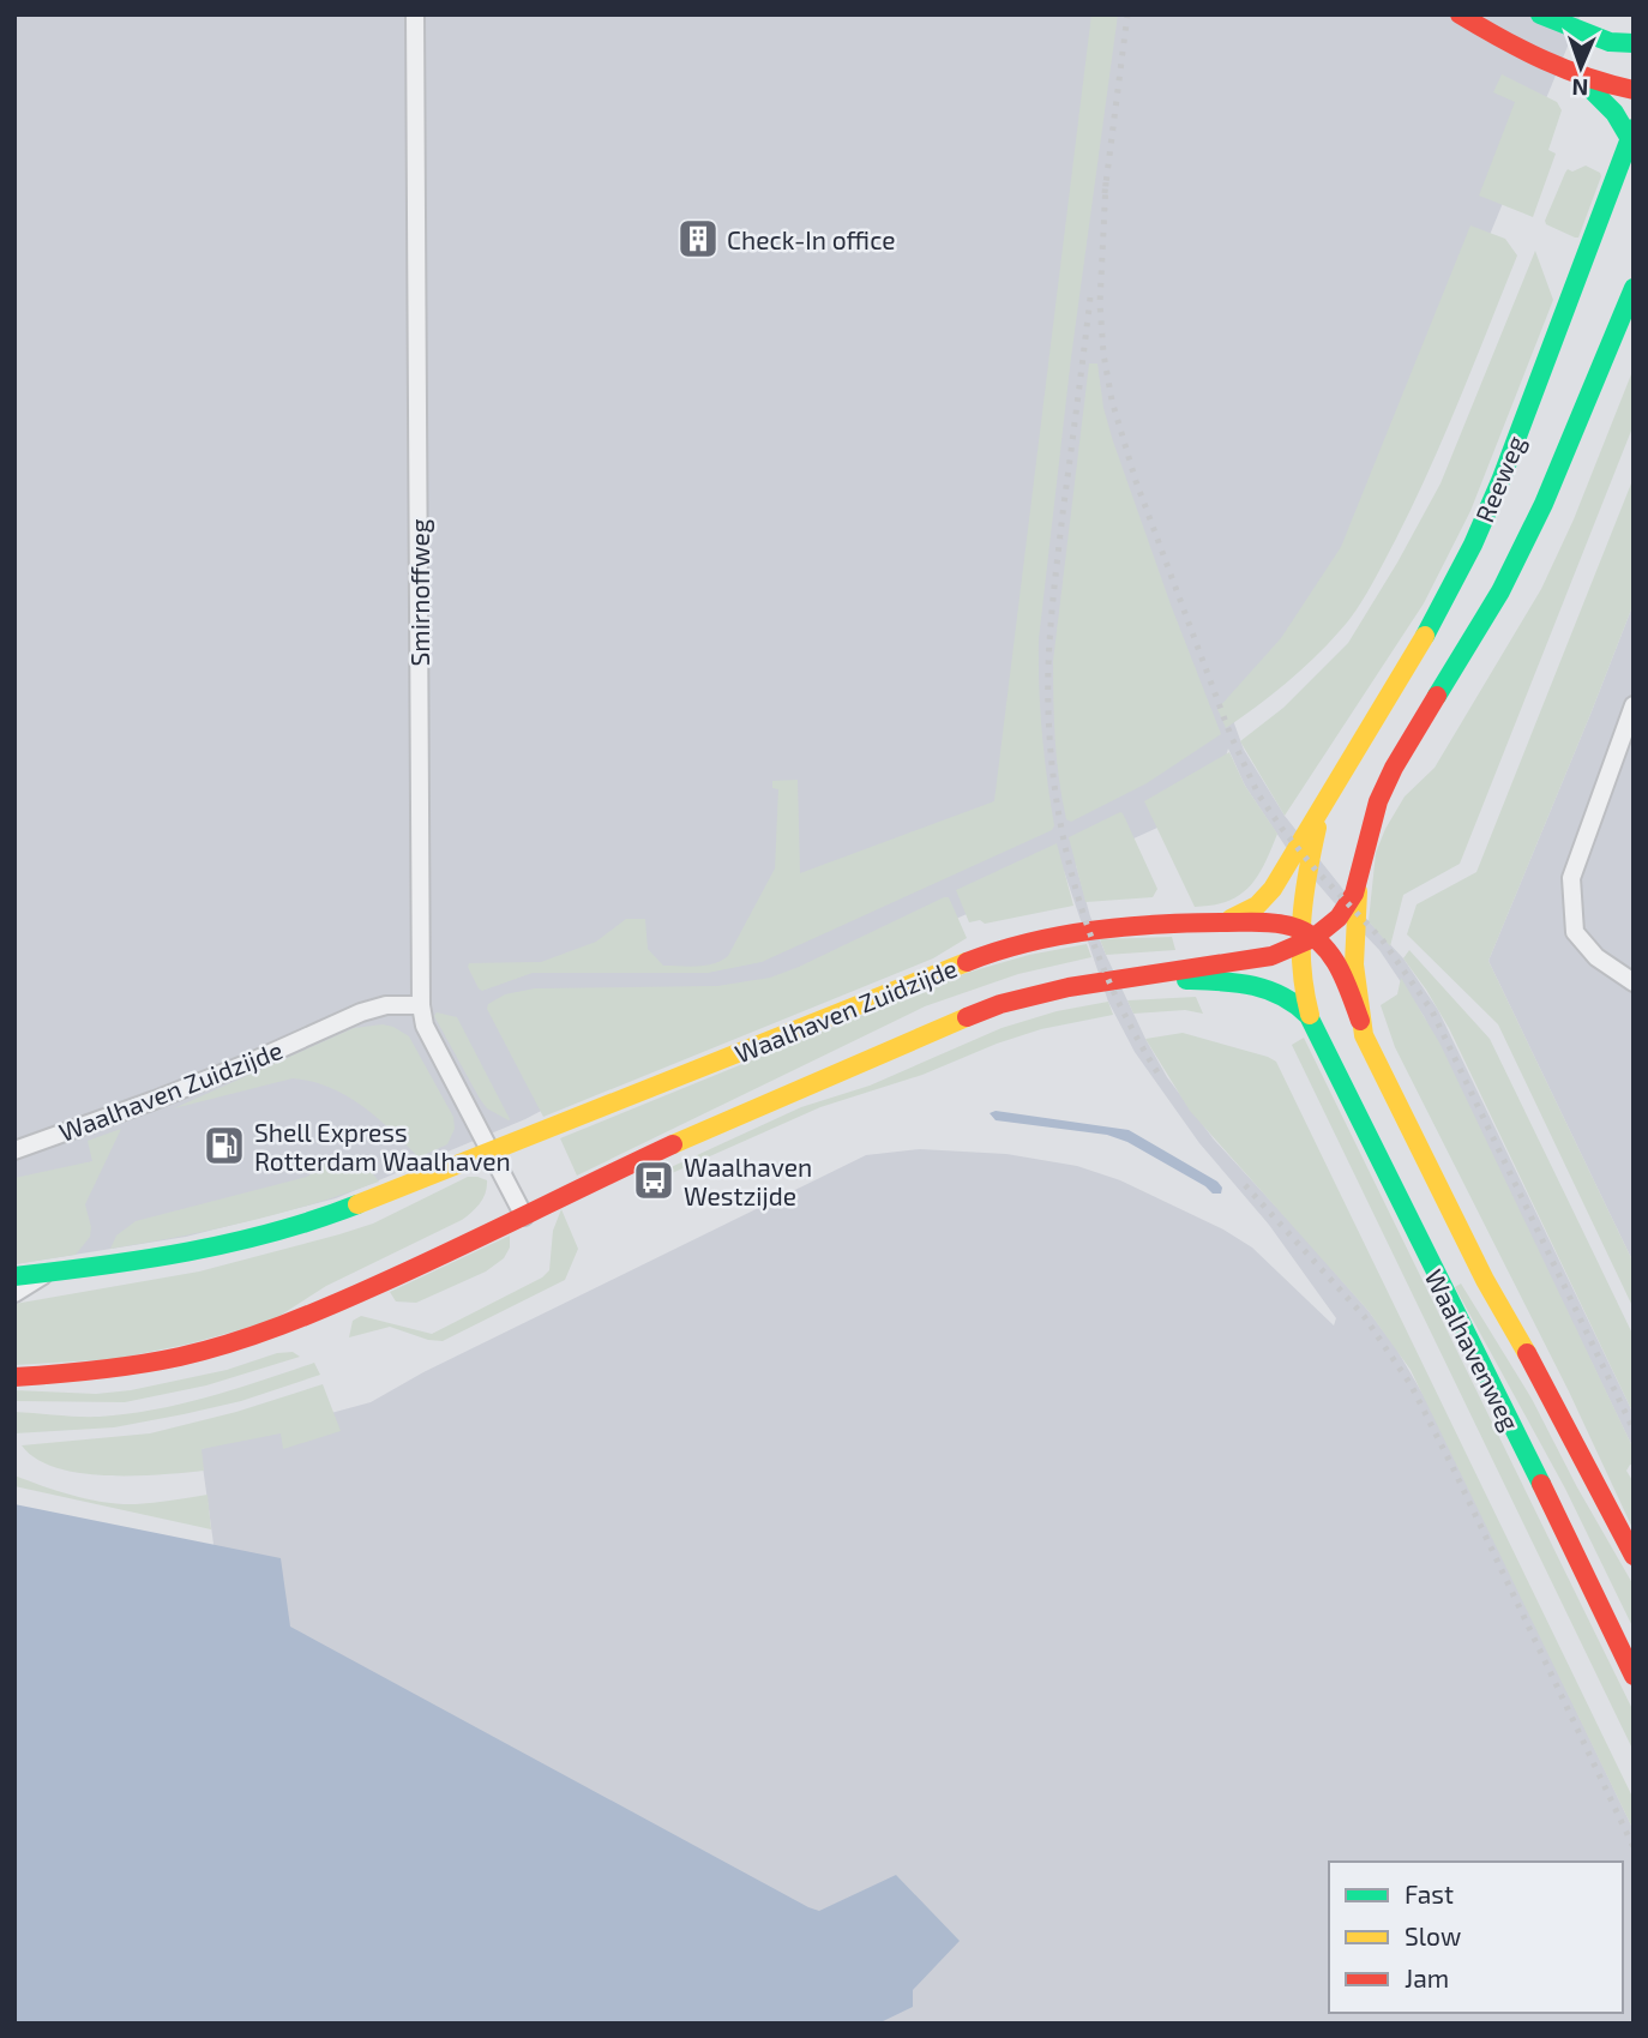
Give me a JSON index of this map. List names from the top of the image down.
{
  "streets": {
    "main road": ["Reeweg", "Waalhaven Zuidzijde", "Waalhavenweg"],
    "street": ["Smirnoffweg"]
  },
  "crossings": [
    ["Reeweg", "Waalhaven Zuidzijde"],
    ["Reeweg", "Waalhavenweg"],
    ["Smirnoffweg", "Waalhaven Zuidzijde"],
    ["Waalhaven Zuidzijde", "Waalhavenweg"]
  ],
  "places": {
    "building": ["Check-In office"],
    "fuel station": ["Shell Express Rotterdam Waalhaven"],
    "bus stop": ["Waalhaven Westzijde"]
  },
  "legend": ["Fast", "Slow", "Jam"],
  "north": "bottom"
}
